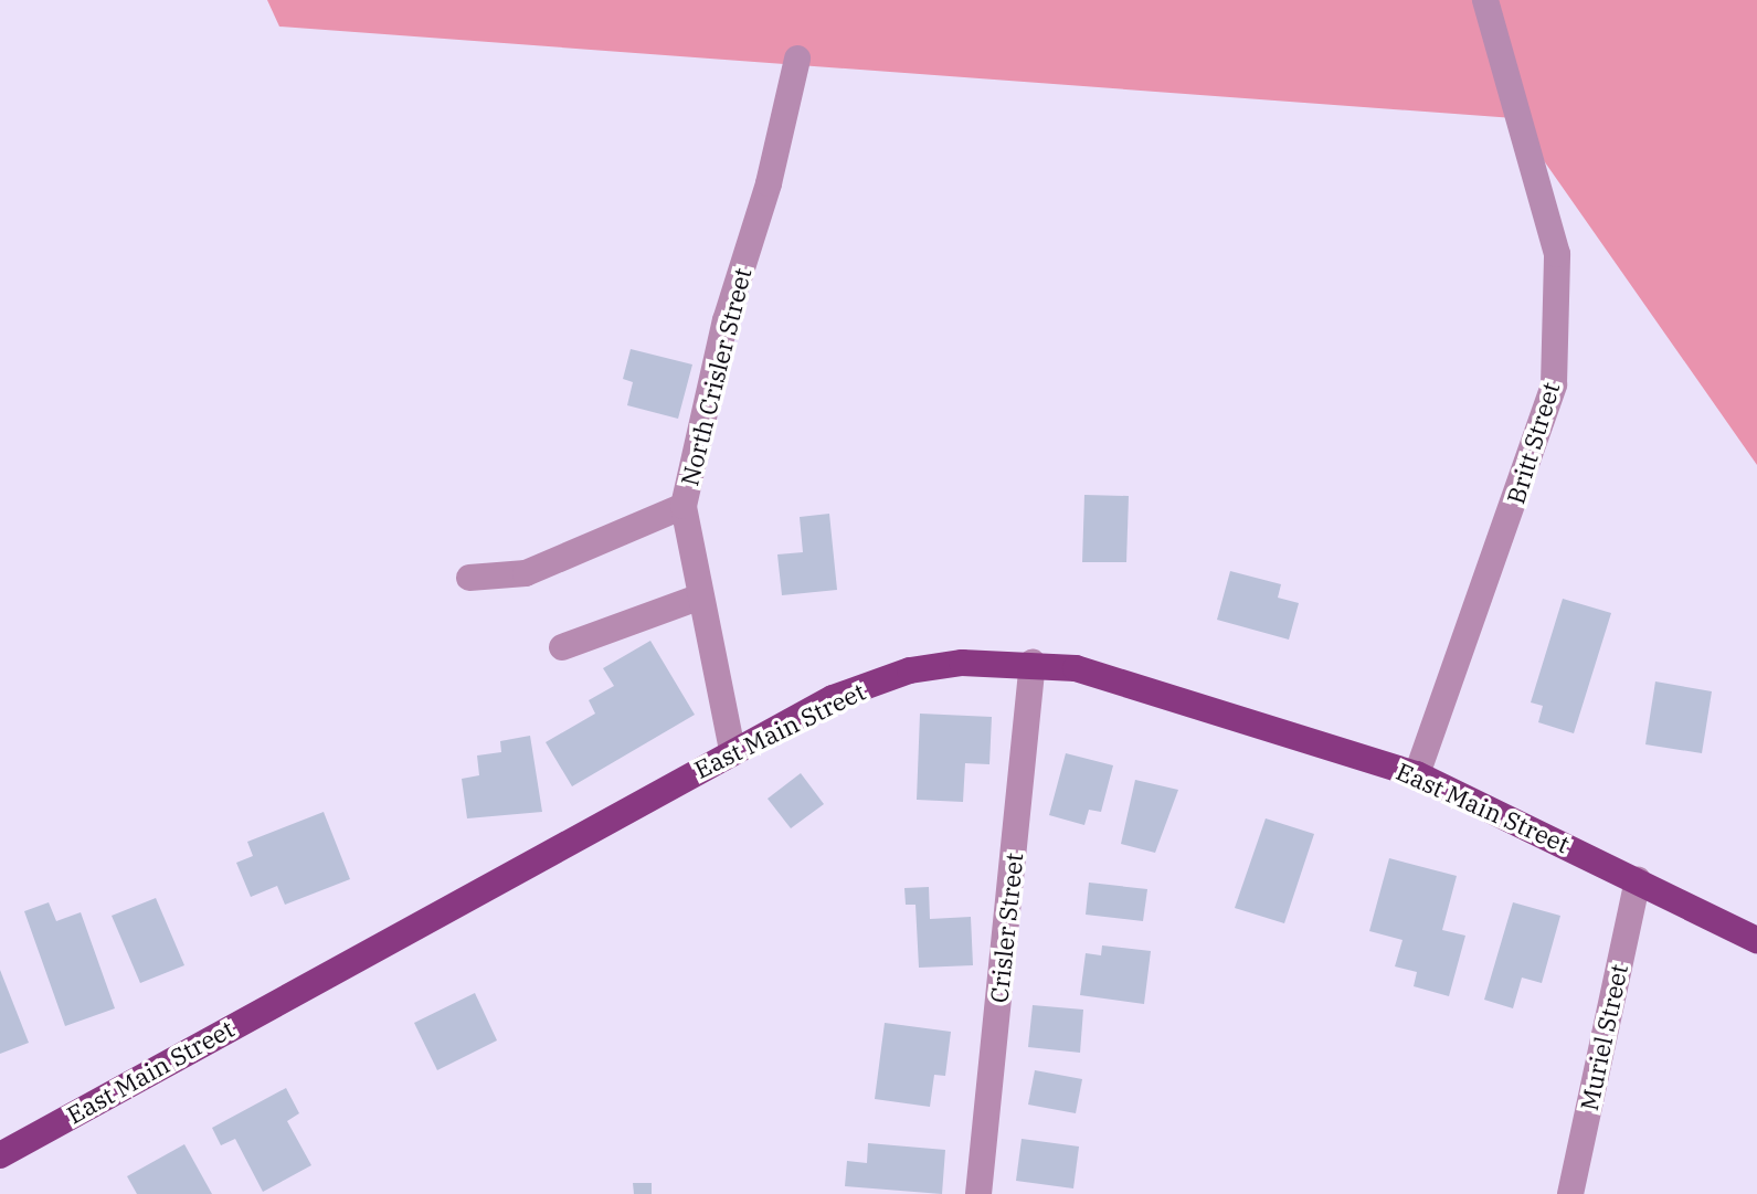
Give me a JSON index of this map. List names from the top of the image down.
{
  "streets": {
    "main road": ["East Main Street"],
    "street": [
      "North Crisler Street",
      "Britt Street",
      "Crisler Street",
      "Muriel Street"
    ]
  },
  "crossings": [
    ["North Crisler Street", "East Main Street"],
    ["Britt Street", "East Main Street"],
    ["East Main Street", "Crisler Street"],
    ["East Main Street", "Muriel Street"]
  ]
}
